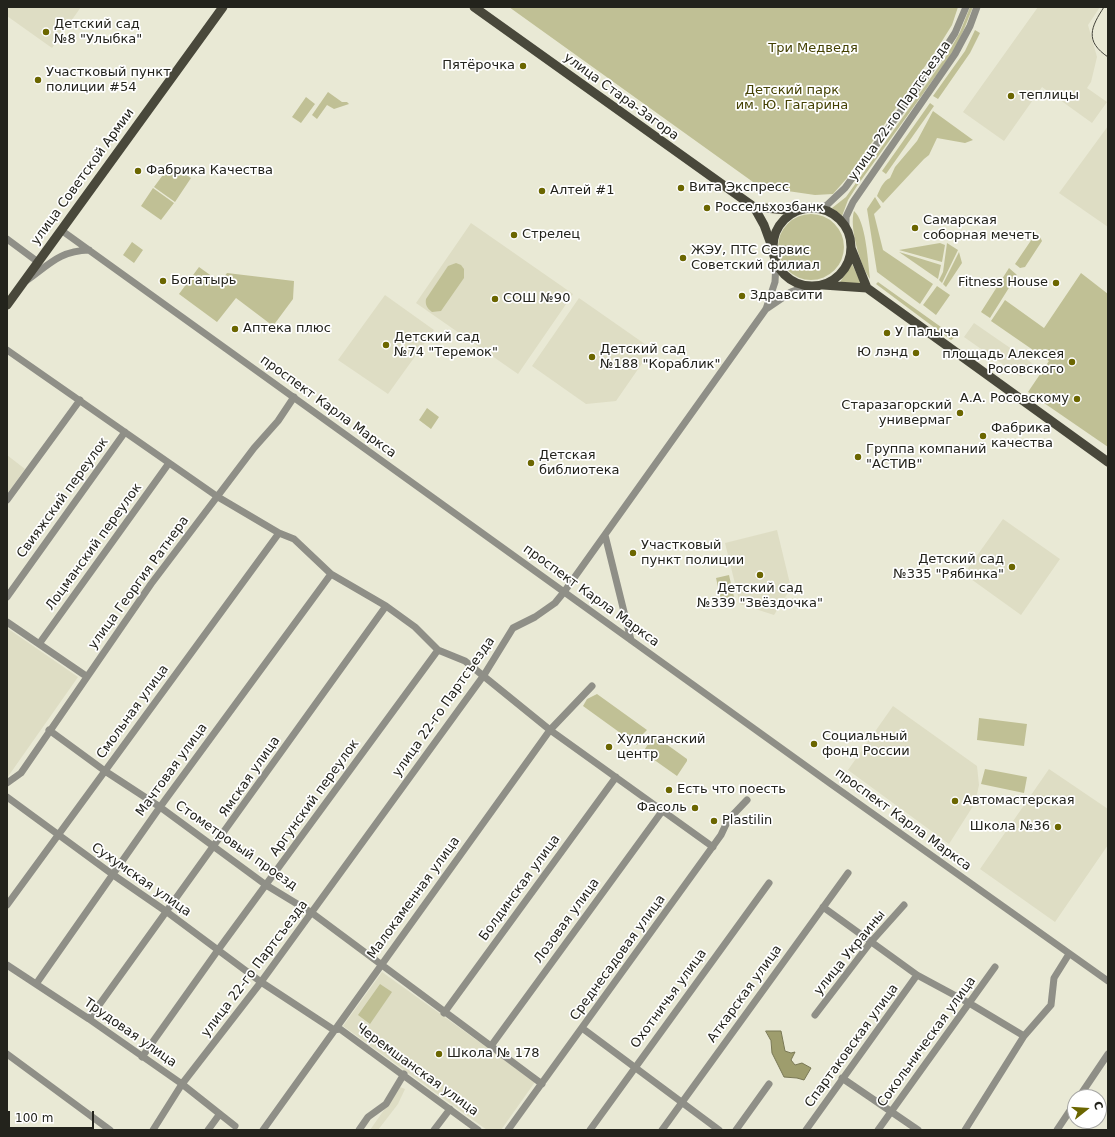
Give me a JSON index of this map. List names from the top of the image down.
{
  "streets": {
    "main road": ["улица Стара-Загора", "улица Советской Армии"],
    "street": [
      "улица 22-го Партсъезда",
      "проспект Карла Маркса",
      "Свияжский переулок",
      "Лоцманский переулок",
      "улица Георгия Ратнера",
      "Смольная улица",
      "Мачтовая улица",
      "Ямская улица",
      "Аргунский переулок",
      "Стометровый проезд",
      "Сухумская улица",
      "Болдинская улица",
      "Малокаменная улица",
      "Лозовая улица",
      "улица Украины",
      "Среднесадовая улица",
      "Аткарская улица",
      "Охотничья улица",
      "Трудовая улица",
      "Сокольническая улица",
      "Спартаковская улица",
      "Черемшанская улица"
    ]
  },
  "crossings": [
    ["улица Стара-Загора", "улица 22-го Партсъезда"],
    ["улица 22-го Партсъезда", "проспект Карла Маркса"],
    ["улица 22-го Партсъезда", "Стометровый проезд"],
    ["улица 22-го Партсъезда", "Сухумская улица"],
    ["улица 22-го Партсъезда", "Трудовая улица"],
    ["улица 22-го Партсъезда", "Черемшанская улица"],
    ["улица Советской Армии", "проспект Карла Маркса"],
    ["проспект Карла Маркса", "улица Георгия Ратнера"],
    ["улица Георгия Ратнера", "Стометровый проезд"],
    ["Смольная улица", "Стометровый проезд"],
    ["Смольная улица", "Сухумская улица"],
    ["Мачтовая улица", "Стометровый проезд"],
    ["Мачтовая улица", "Сухумская улица"],
    ["Мачтовая улица", "Трудовая улица"],
    ["Ямская улица", "Стометровый проезд"],
    ["Ямская улица", "Сухумская улица"],
    ["Ямская улица", "Трудовая улица"],
    ["Аргунский переулок", "Стометровый проезд"],
    ["Аргунский переулок", "Сухумская улица"],
    ["Аргунский переулок", "Трудовая улица"],
    ["Стометровый проезд", "Болдинская улица"],
    ["Стометровый проезд", "Малокаменная улица"],
    ["Стометровый проезд", "Лозовая улица"],
    ["Стометровый проезд", "Среднесадовая улица"],
    ["Сухумская улица", "Черемшанская улица"],
    ["Малокаменная улица", "Черемшанская улица"]
  ],
  "parks": ["Три Медведя", "Детский парк им. Ю. Гагарина"],
  "places": [
    "Детский сад №8 \"Улыбка\"",
    "Пятёрочка",
    "Участковый пункт полиции #54",
    "теплицы",
    "Фабрика Качества",
    "Вита Экспресс",
    "Алтей #1",
    "Россельхозбанк",
    "Самарская соборная мечеть",
    "Стрелец",
    "ЖЭУ, ПТС Сервис Советский филиал",
    "Богатырь",
    "Fitness House",
    "Здравсити",
    "СОШ №90",
    "Аптека плюс",
    "У Палыча",
    "Детский сад №74 \"Теремок\"",
    "Ю лэнд",
    "Детский сад №188 \"Кораблик\"",
    "площадь Алексея Росовского",
    "А.А. Росовскому",
    "Старазагорский универмаг",
    "Фабрика качества",
    "Группа компаний \"АСТИВ\"",
    "Детская библиотека",
    "Участковый пункт полиции",
    "Детский сад №335 \"Рябинка\"",
    "Детский сад №339 \"Звёздочка\"",
    "Социальный фонд России",
    "Хулиганский центр",
    "Есть что поесть",
    "Автомастерская",
    "Фасоль",
    "Plastilin",
    "Школа №36",
    "Школа № 178"
  ],
  "scale_bar": "100 m",
  "north": "right"
}
